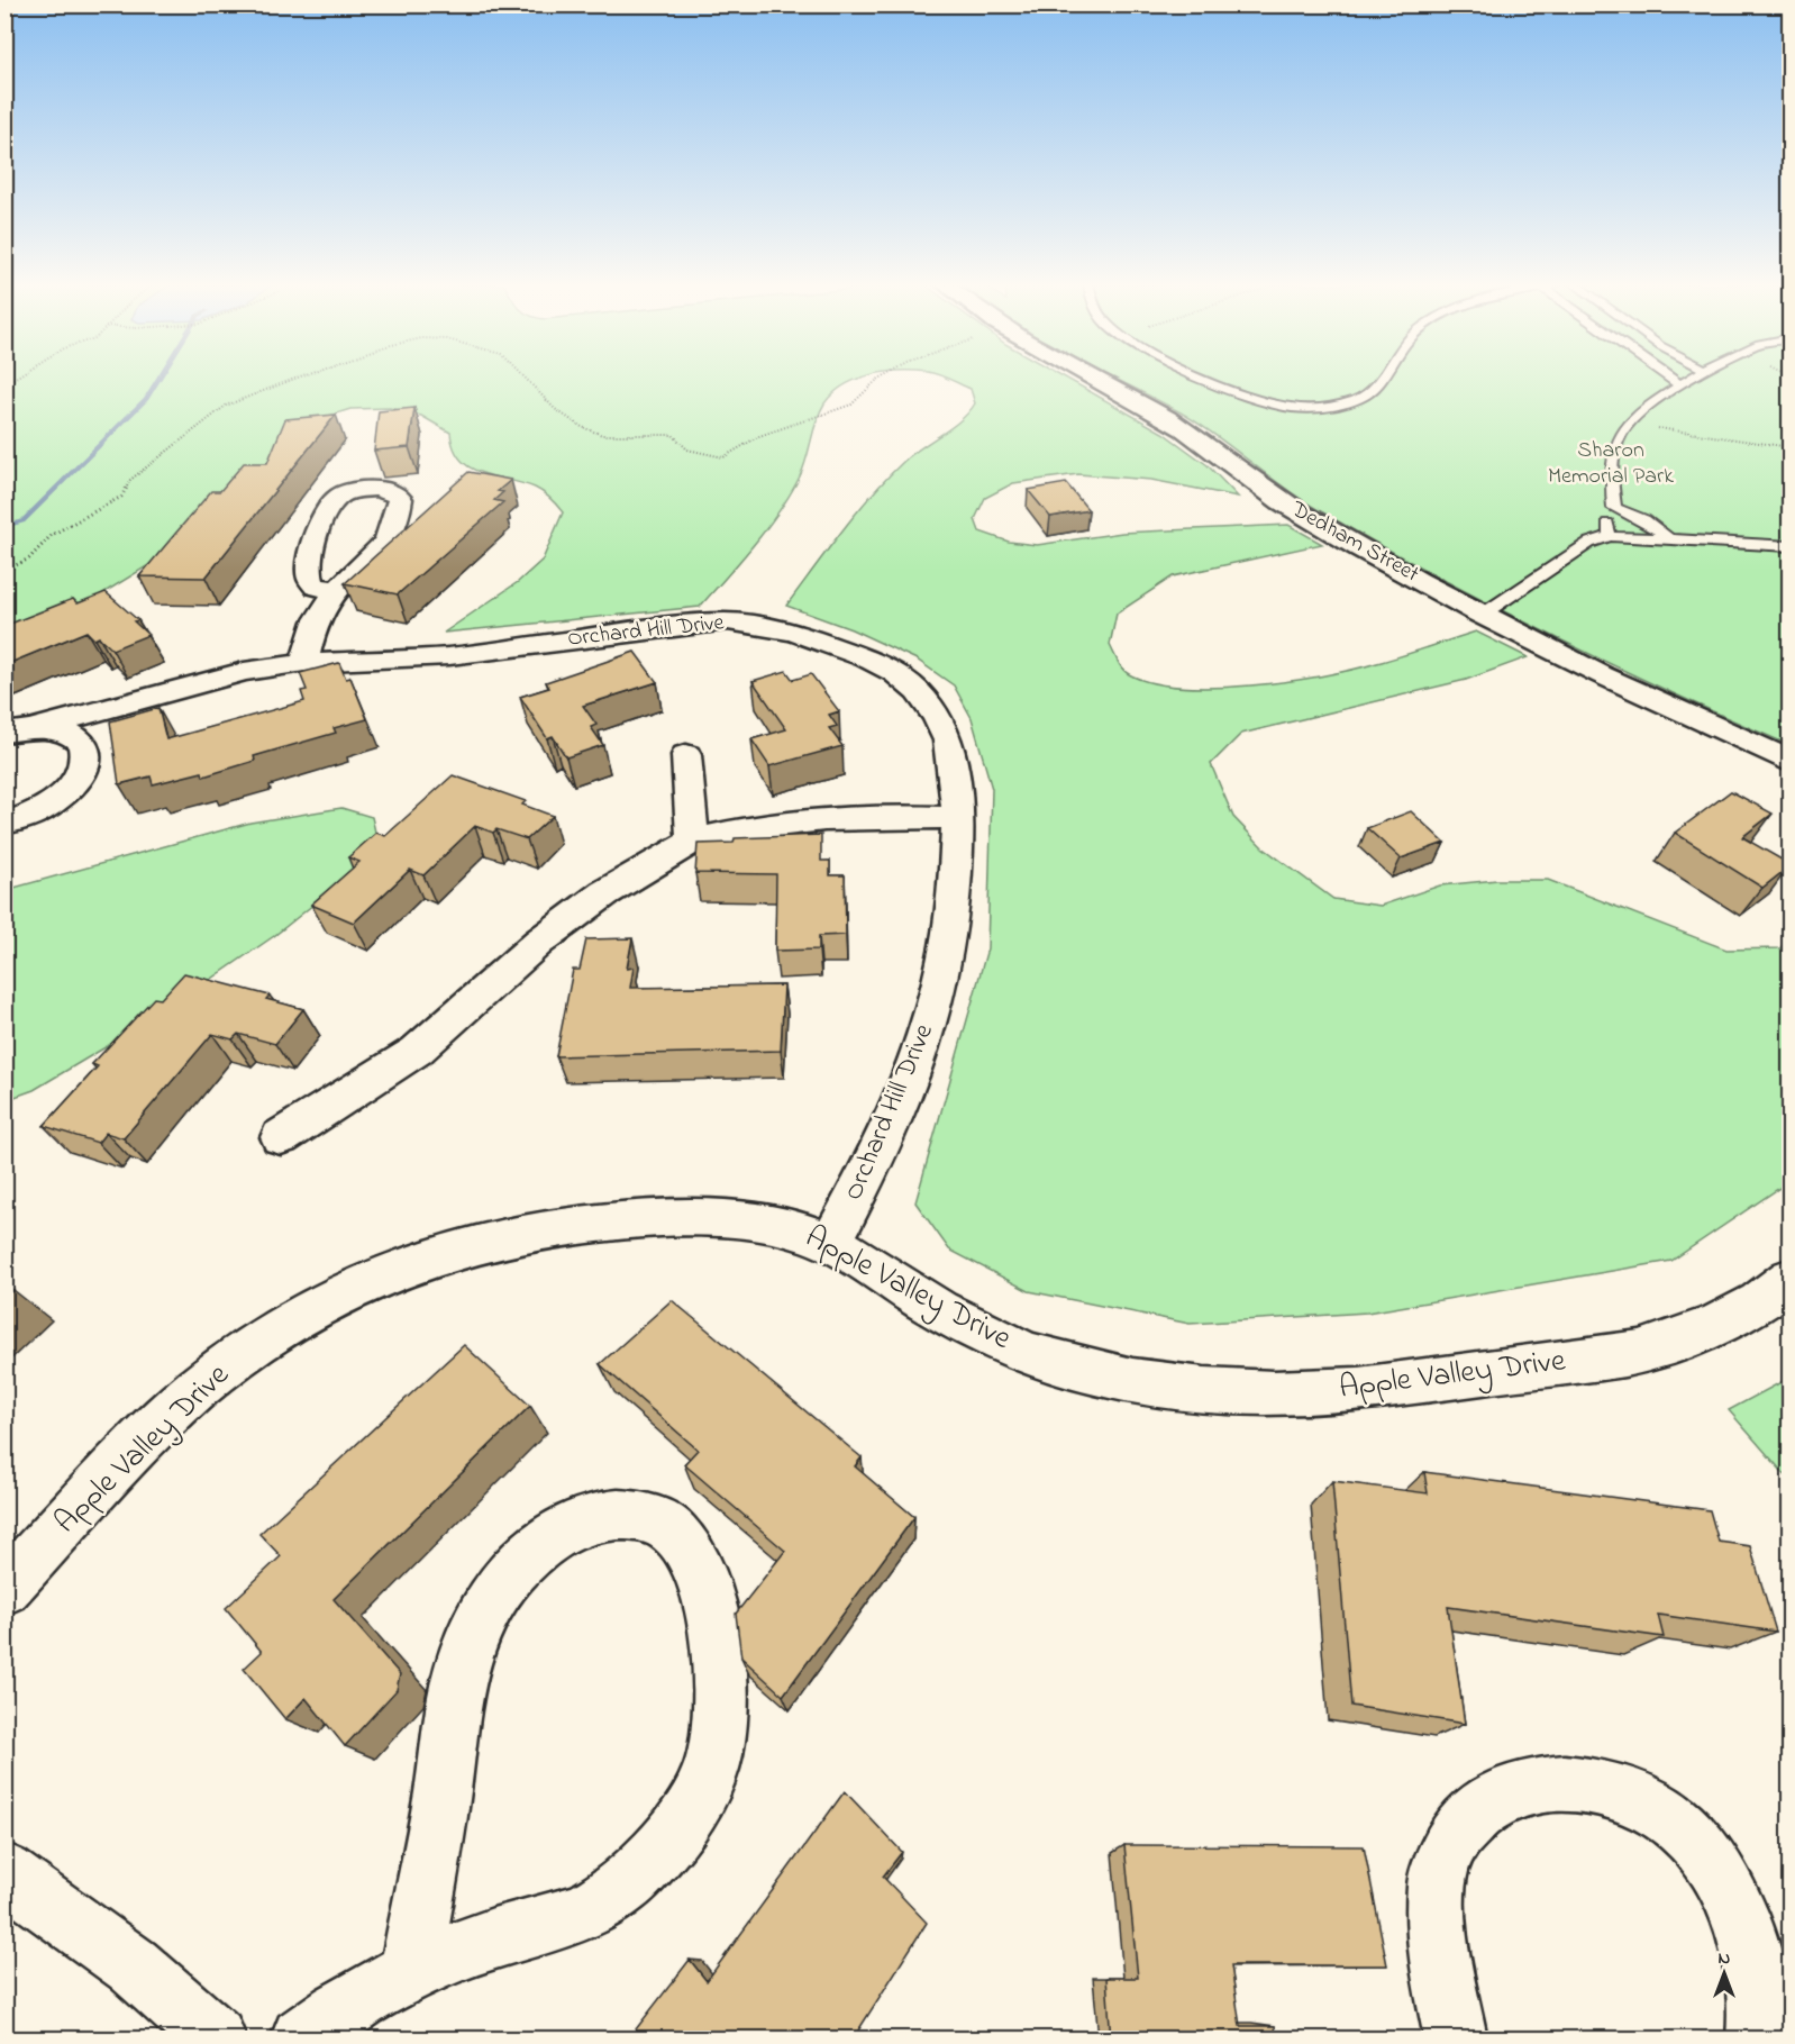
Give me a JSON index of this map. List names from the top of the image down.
{
  "streets": {
    "street": ["Dedham Street", "Orchard Hill Drive", "Apple Valley Drive"]
  },
  "crossings": [
    ["Orchard Hill Drive", "Apple Valley Drive"]
  ],
  "parks": ["Sharon Memorial Park"],
  "north": "top"
}
